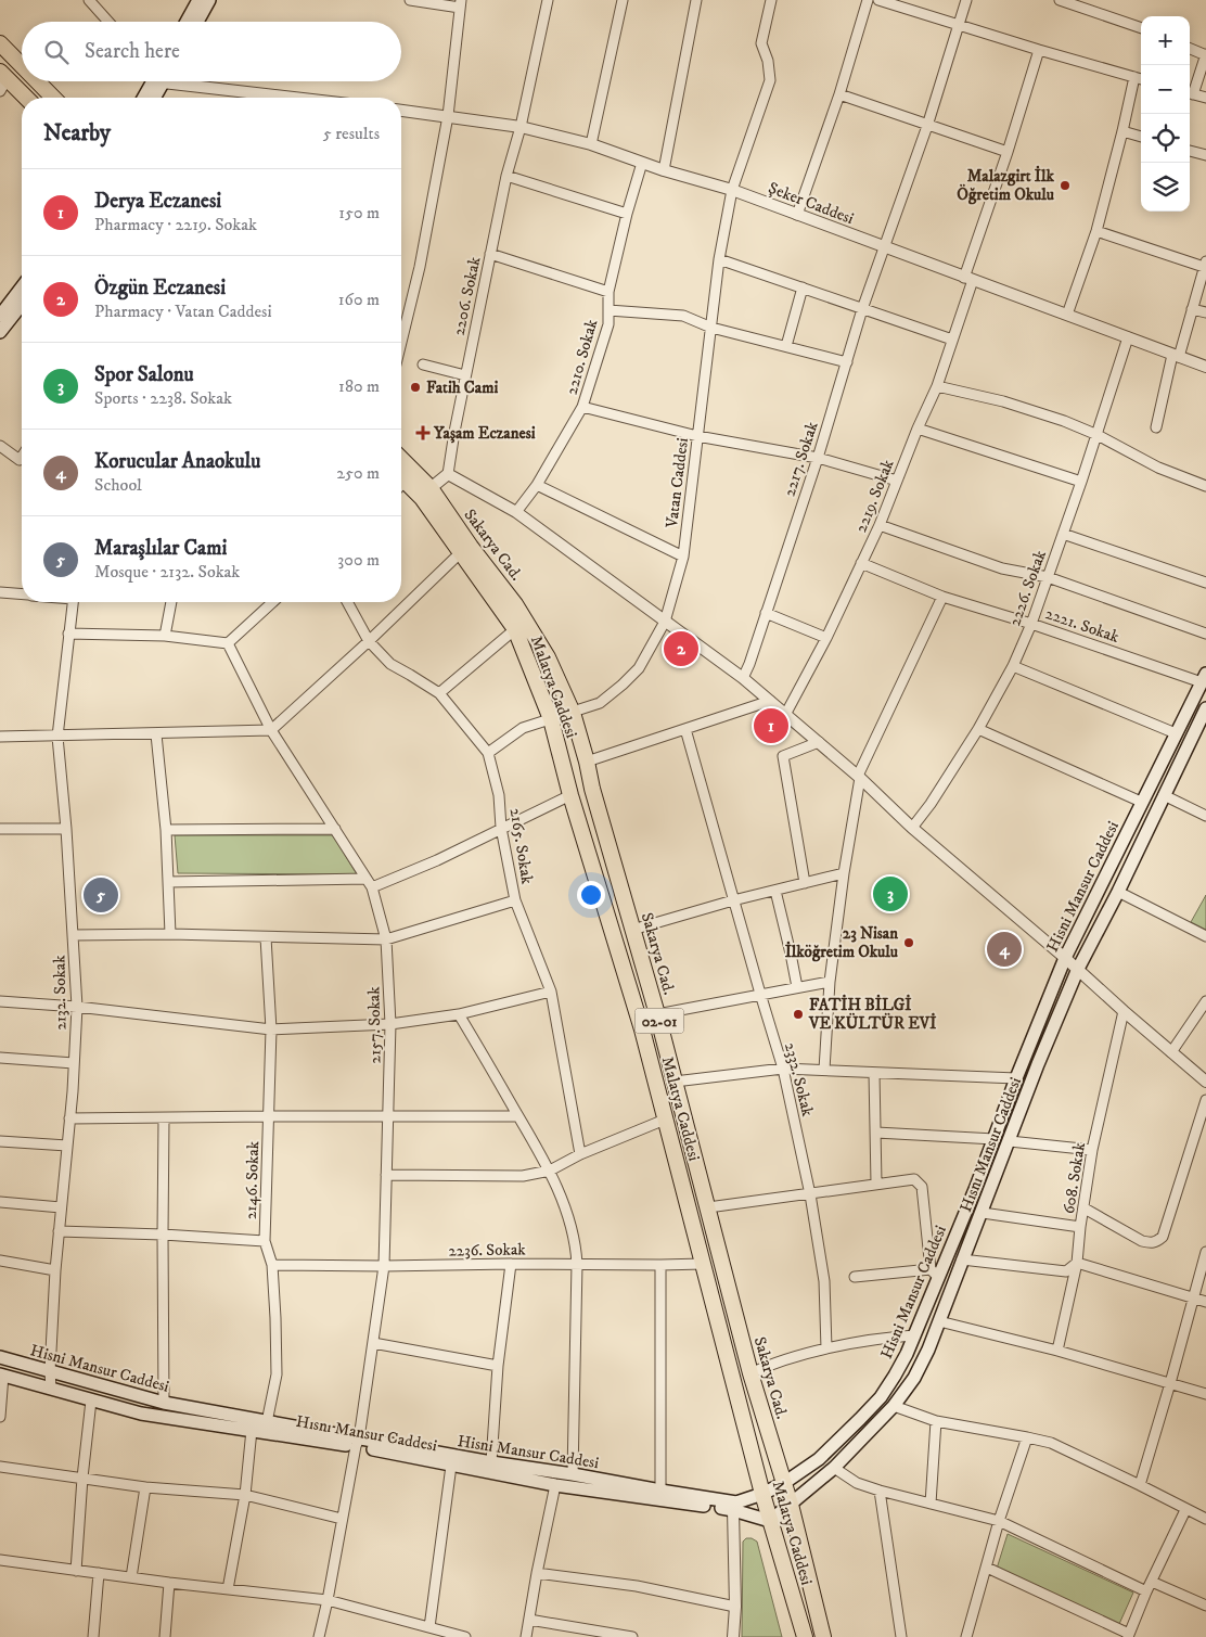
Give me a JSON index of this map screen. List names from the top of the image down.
{
  "streets": {
    "main road": [
      "Sakarya Cad.",
      "Malatya Caddesi",
      "Hisni Mansur Caddesi",
      "02-01",
      "Hısnı Mansur Caddesi"
    ],
    "street": [
      "Şeker Caddesi",
      "2206. Sokak",
      "2210. Sokak",
      "2217. Sokak",
      "Vatan Caddesi",
      "2219. Sokak",
      "2226. Sokak",
      "2221. Sokak",
      "2165. Sokak",
      "2132. Sokak",
      "2157. Sokak",
      "2332. Sokak",
      "608. Sokak",
      "2146. Sokak",
      "2236. Sokak"
    ]
  },
  "crossings": [
    ["Şeker Caddesi", "2206. Sokak"],
    ["Şeker Caddesi", "2210. Sokak"],
    ["Şeker Caddesi", "2217. Sokak"],
    ["Şeker Caddesi", "Vatan Caddesi"],
    ["Şeker Caddesi", "2219. Sokak"],
    ["Şeker Caddesi", "2226. Sokak"],
    ["Vatan Caddesi", "Sakarya Cad."],
    ["Vatan Caddesi", "Malatya Caddesi"],
    ["Vatan Caddesi", "2165. Sokak"],
    ["2219. Sokak", "2221. Sokak"],
    ["Sakarya Cad.", "Hisni Mansur Caddesi"],
    ["Sakarya Cad.", "Hısnı Mansur Caddesi"],
    ["2226. Sokak", "2221. Sokak"],
    ["2221. Sokak", "Hisni Mansur Caddesi"],
    ["Malatya Caddesi", "Hisni Mansur Caddesi"],
    ["Malatya Caddesi", "Hısnı Mansur Caddesi"],
    ["Malatya Caddesi", "2236. Sokak"],
    ["Hisni Mansur Caddesi", "2132. Sokak"],
    ["Hisni Mansur Caddesi", "2157. Sokak"],
    ["Hisni Mansur Caddesi", "Hısnı Mansur Caddesi"],
    ["Hisni Mansur Caddesi", "2146. Sokak"],
    ["2132. Sokak", "Hısnı Mansur Caddesi"],
    ["2157. Sokak", "Hısnı Mansur Caddesi"],
    ["2157. Sokak", "2236. Sokak"],
    ["2146. Sokak", "2236. Sokak"]
  ],
  "places": {
    "other": [
      "Malazgirt İlk Öğretim Okulu",
      "Fatih Cami",
      "23 Nisan İlköğretim Okulu",
      "FATİH BİLGİ VE KÜLTÜR EVİ"
    ],
    "health": ["Yaşam Eczanesi"]
  },
  "page": {
    "map_buttons": ["+", "−"],
    "search": "Search here",
    "heading": ["Nearby", "5 results"],
    "list": [
      {
        "mark": "1",
        "name": "Derya Eczanesi",
        "note": "Pharmacy · 2219. Sokak",
        "value": "150 m"
      },
      {
        "mark": "2",
        "name": "Özgün Eczanesi",
        "note": "Pharmacy · Vatan Caddesi",
        "value": "160 m"
      },
      {
        "mark": "3",
        "name": "Spor Salonu",
        "note": "Sports · 2238. Sokak",
        "value": "180 m"
      },
      {
        "mark": "4",
        "name": "Korucular Anaokulu",
        "note": "School",
        "value": "250 m"
      },
      {
        "mark": "5",
        "name": "Maraşlılar Cami",
        "note": "Mosque · 2132. Sokak",
        "value": "300 m"
      }
    ],
    "pins": [
      "2",
      "1",
      "3",
      "5",
      "4"
    ]
  }
}
